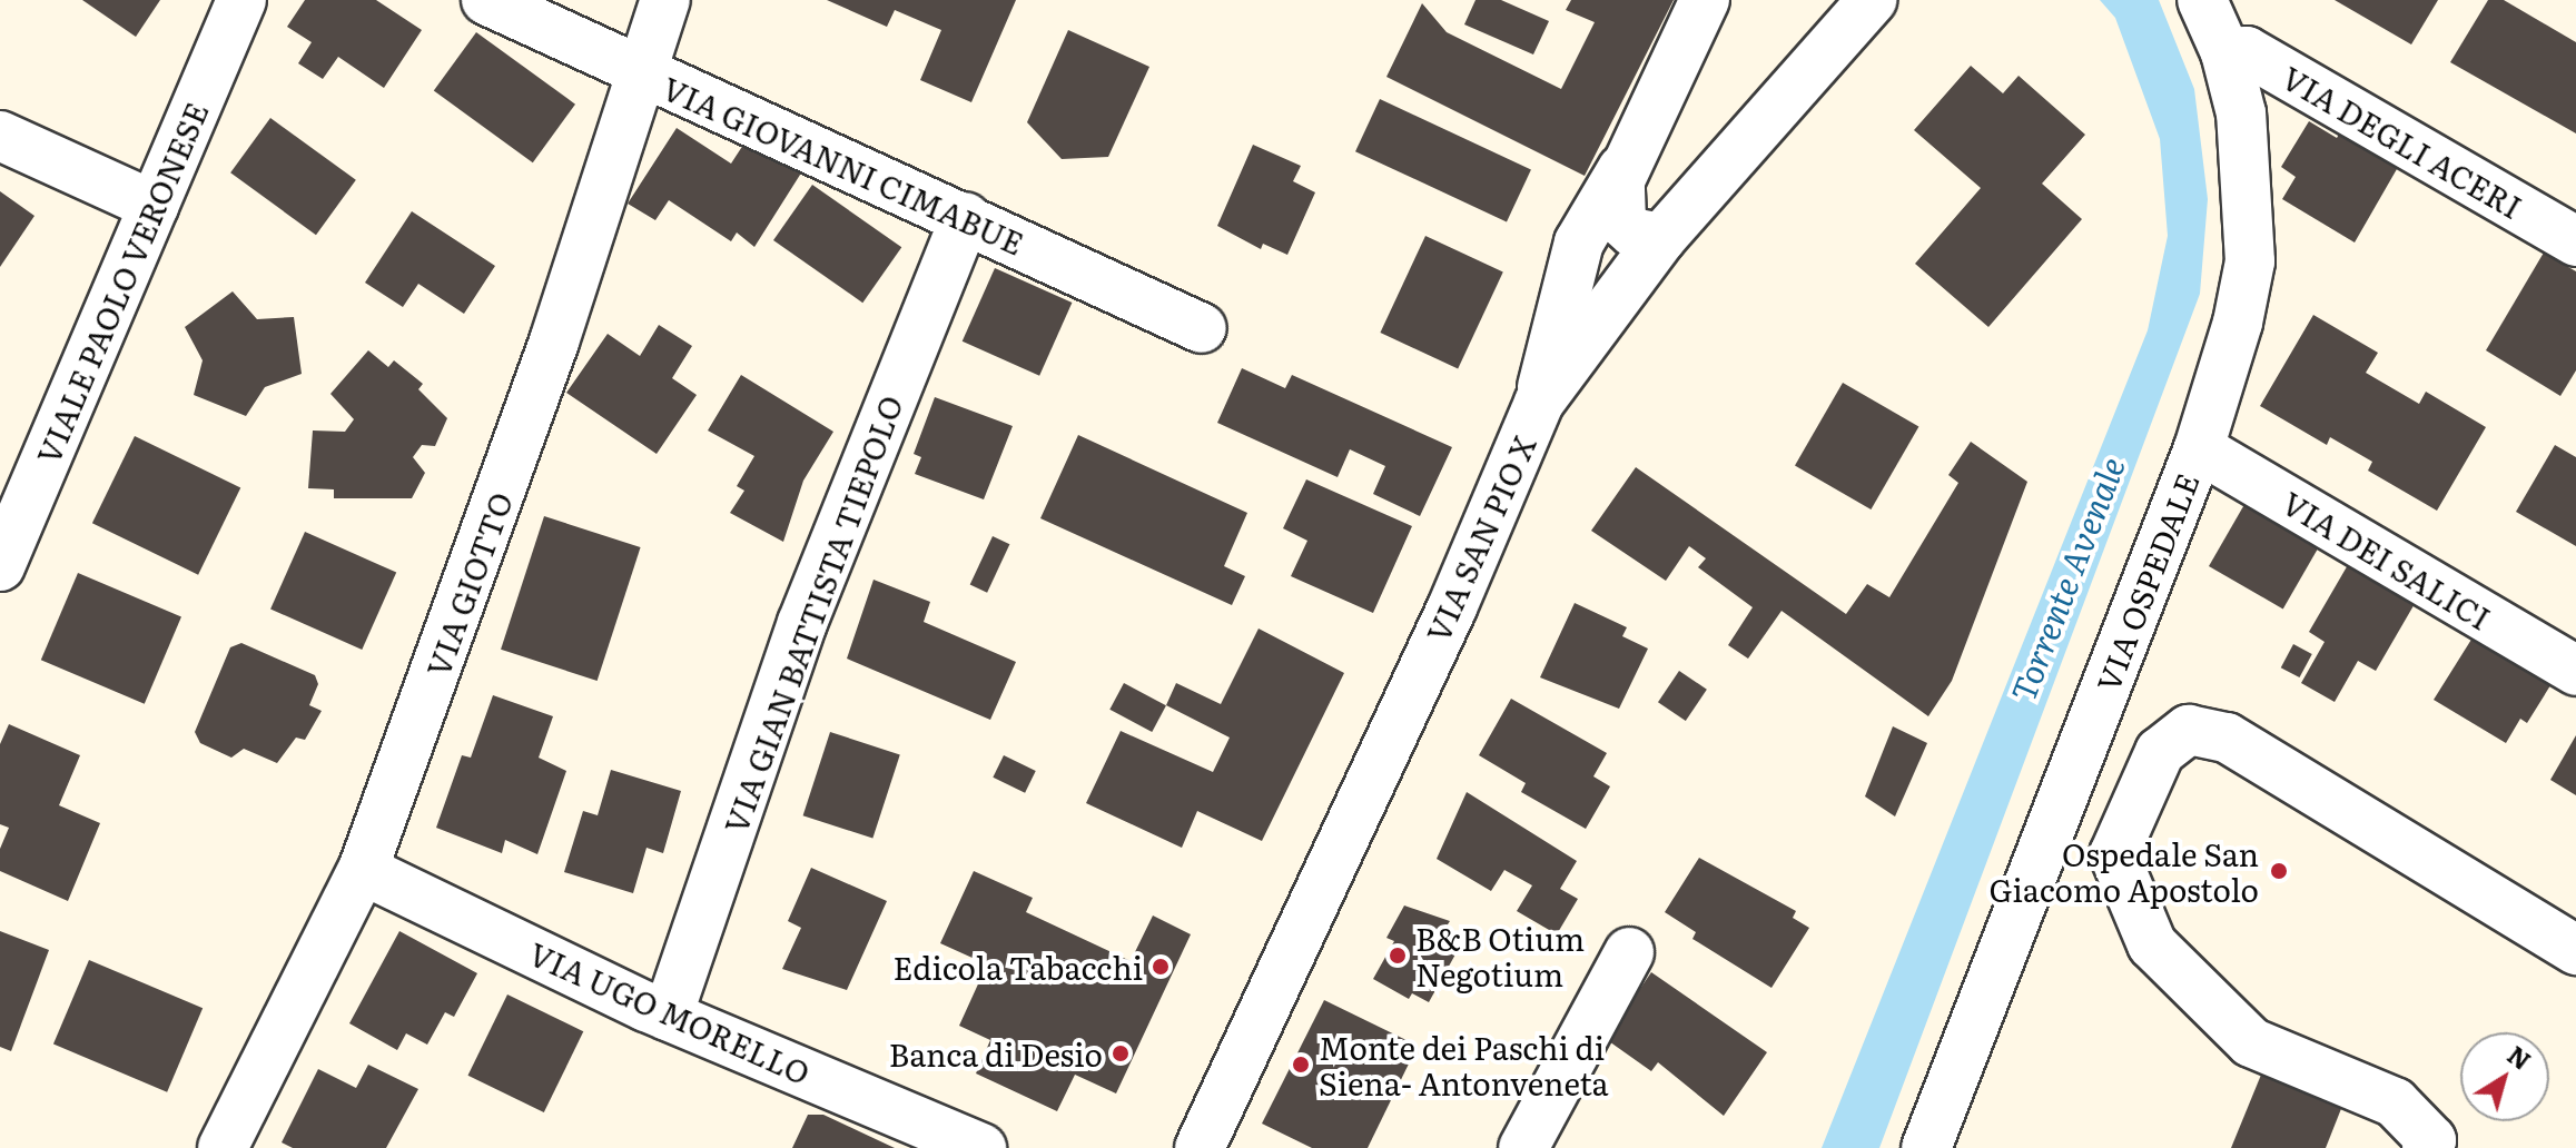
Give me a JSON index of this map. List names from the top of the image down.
{
  "streets": {
    "street": [
      "VIA DEGLI ACERI",
      "VIA GIOVANNI CIMABUE",
      "VIALE PAOLO VERONESE",
      "VIA SAN PIO X",
      "VIA DEI SALICI",
      "VIA OSPEDALE",
      "VIA GIOTTO",
      "VIA GIAN BATTISTA TIEPOLO",
      "VIA UGO MORELLO"
    ]
  },
  "crossings": [
    ["VIA DEGLI ACERI", "VIA OSPEDALE"],
    ["VIA GIOVANNI CIMABUE", "VIA GIOTTO"],
    ["VIA GIOVANNI CIMABUE", "VIA GIAN BATTISTA TIEPOLO"],
    ["VIA DEI SALICI", "VIA OSPEDALE"],
    ["VIA GIOTTO", "VIA UGO MORELLO"],
    ["VIA GIAN BATTISTA TIEPOLO", "VIA UGO MORELLO"]
  ],
  "water": ["Torrente Avenale"],
  "places": [
    "Ospedale San Giacomo Apostolo",
    "B&B Otium Negotium",
    "Edicola Tabacchi",
    "Banca di Desio",
    "Monte dei Paschi di Siena- Antonveneta"
  ],
  "north": "top right"
}
